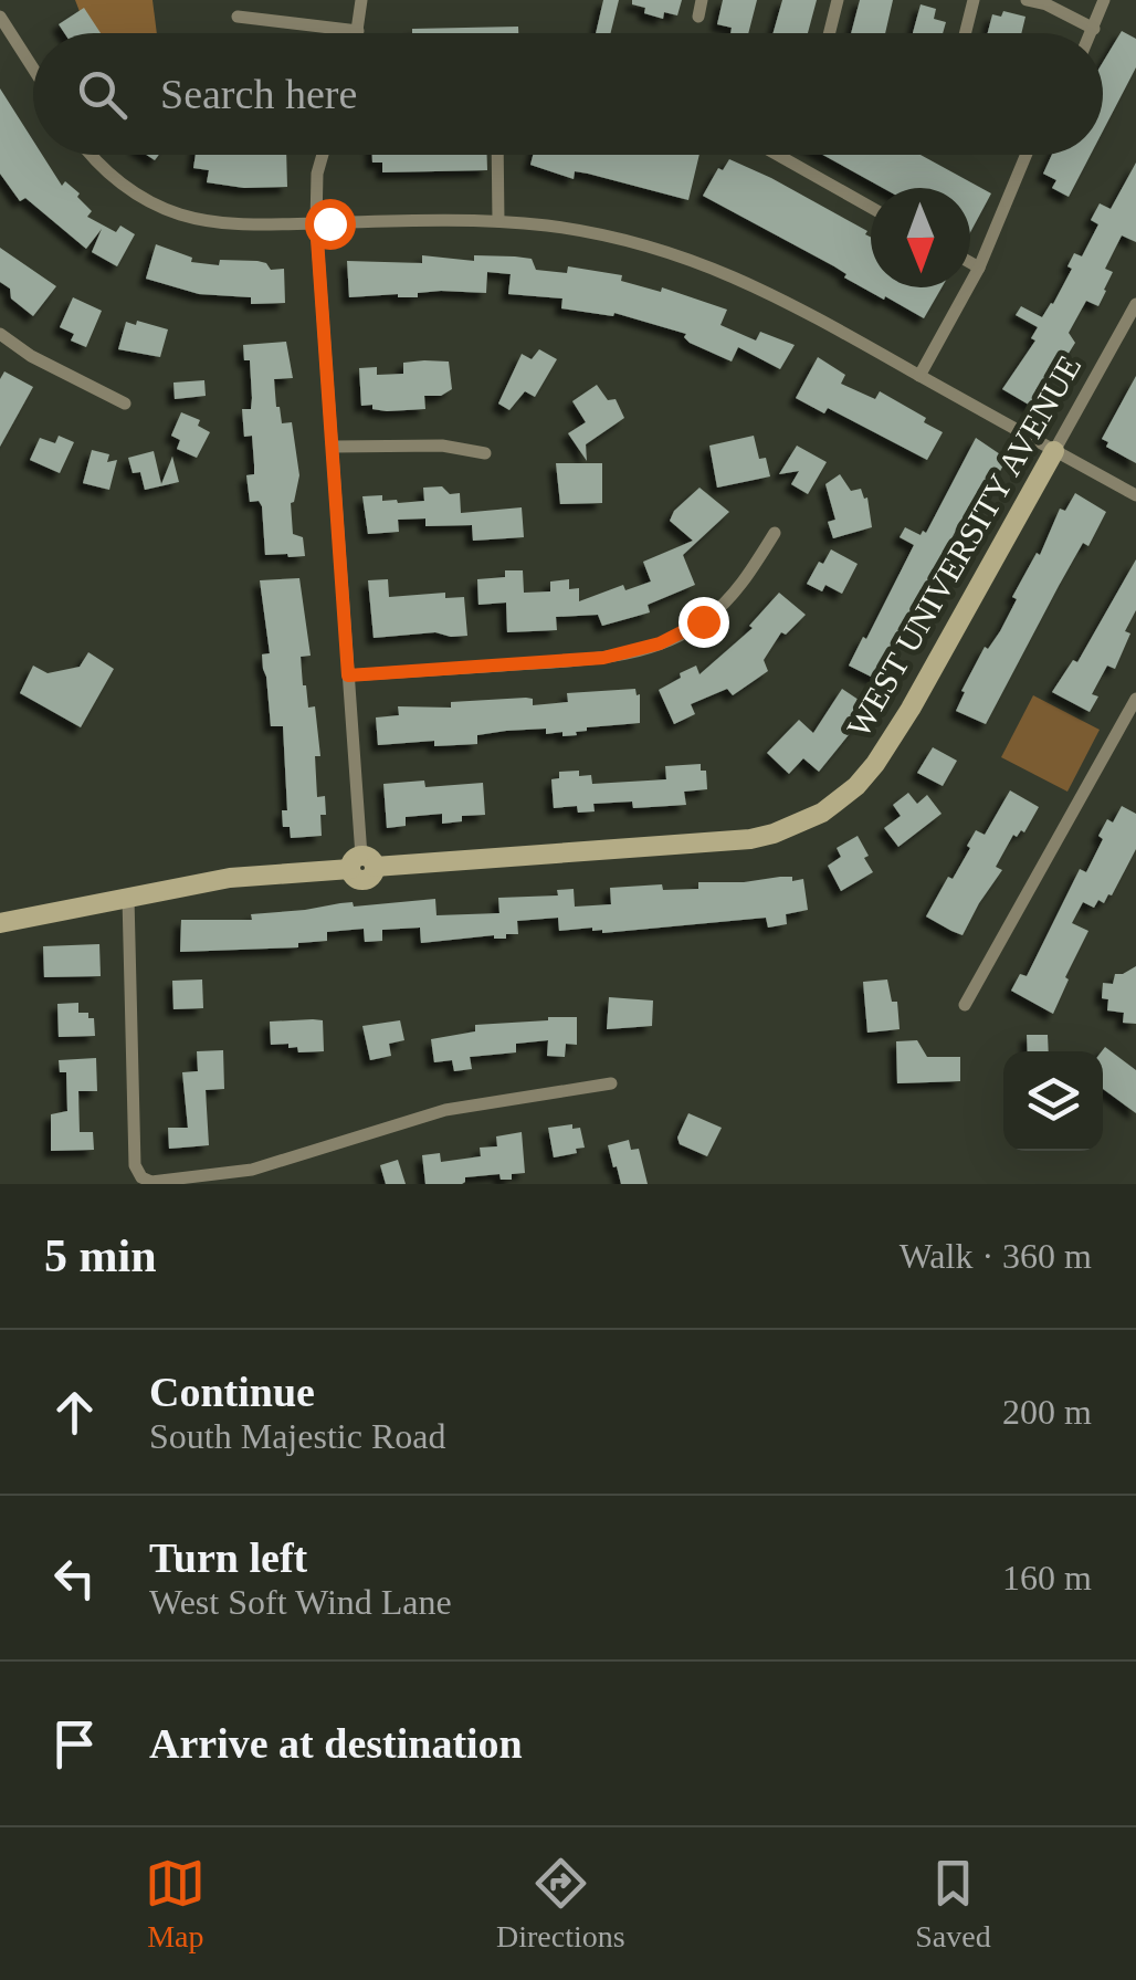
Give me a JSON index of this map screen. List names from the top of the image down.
{
  "streets": {
    "street": ["WEST UNIVERSITY AVENUE"]
  },
  "north": "bottom",
  "page": {
    "search": "Search here",
    "heading": ["5 min", "Walk · 360 m"],
    "list": [
      ["Continue", "South Majestic Road", "200 m"],
      ["Turn left", "West Soft Wind Lane", "160 m"],
      "Arrive at destination"
    ],
    "nav": ["Map", "Directions", "Saved"]
  }
}
